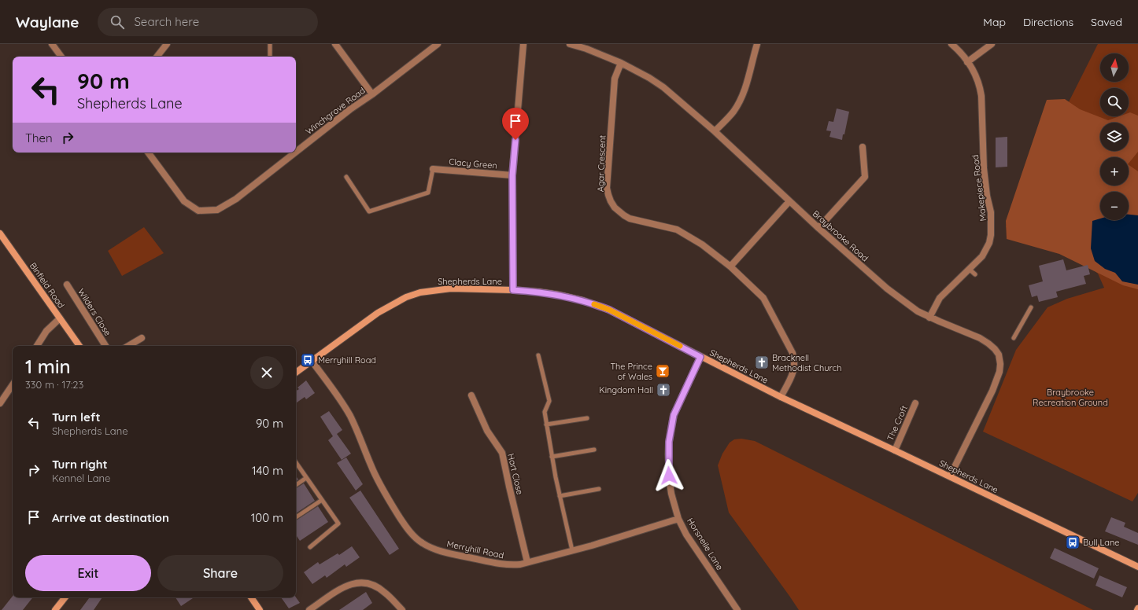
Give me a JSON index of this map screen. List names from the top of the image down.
{
  "streets": {
    "street": [
      "Winchgrove Road",
      "Clacy Green",
      "Agar Crescent",
      "Makepiece Road",
      "Braybrooke Road",
      "Shepherds Lane",
      "Binfield Road",
      "Wilders Close",
      "The Croft",
      "Hart Close",
      "Horsneile Lane",
      "Merryhill Road"
    ]
  },
  "crossings": [
    ["Agar Crescent", "Braybrooke Road"],
    ["Agar Crescent", "Shepherds Lane"],
    ["Makepiece Road", "Braybrooke Road"],
    ["Braybrooke Road", "Shepherds Lane"],
    ["Shepherds Lane", "The Croft"],
    ["Shepherds Lane", "Horsneile Lane"],
    ["Shepherds Lane", "Merryhill Road"],
    ["Hart Close", "Merryhill Road"],
    ["Horsneile Lane", "Merryhill Road"]
  ],
  "parks": ["Braybrooke Recreation Ground"],
  "places": {
    "bus stop": ["Merryhill Road", "Bull Lane"],
    "church": ["Bracknell Methodist Church", "Kingdom Hall"],
    "bar": ["The Prince of Wales"]
  },
  "north": "top",
  "page": {
    "header": "Waylane",
    "search": "Search here",
    "nav": ["Map", "Directions", "Saved"],
    "map_buttons": ["+", "−"],
    "turn": ["90 m", "Shepherds Lane"],
    "then": "Then",
    "heading": ["1 min", "330 m · 17:23"],
    "list": [
      {
        "name": "Turn left",
        "note": "Shepherds Lane",
        "value": "90 m"
      },
      {
        "name": "Turn right",
        "note": "Kennel Lane",
        "value": "140 m"
      },
      {
        "name": "Arrive at destination",
        "value": "100 m"
      }
    ],
    "buttons": ["Exit", "Share"]
  }
}
